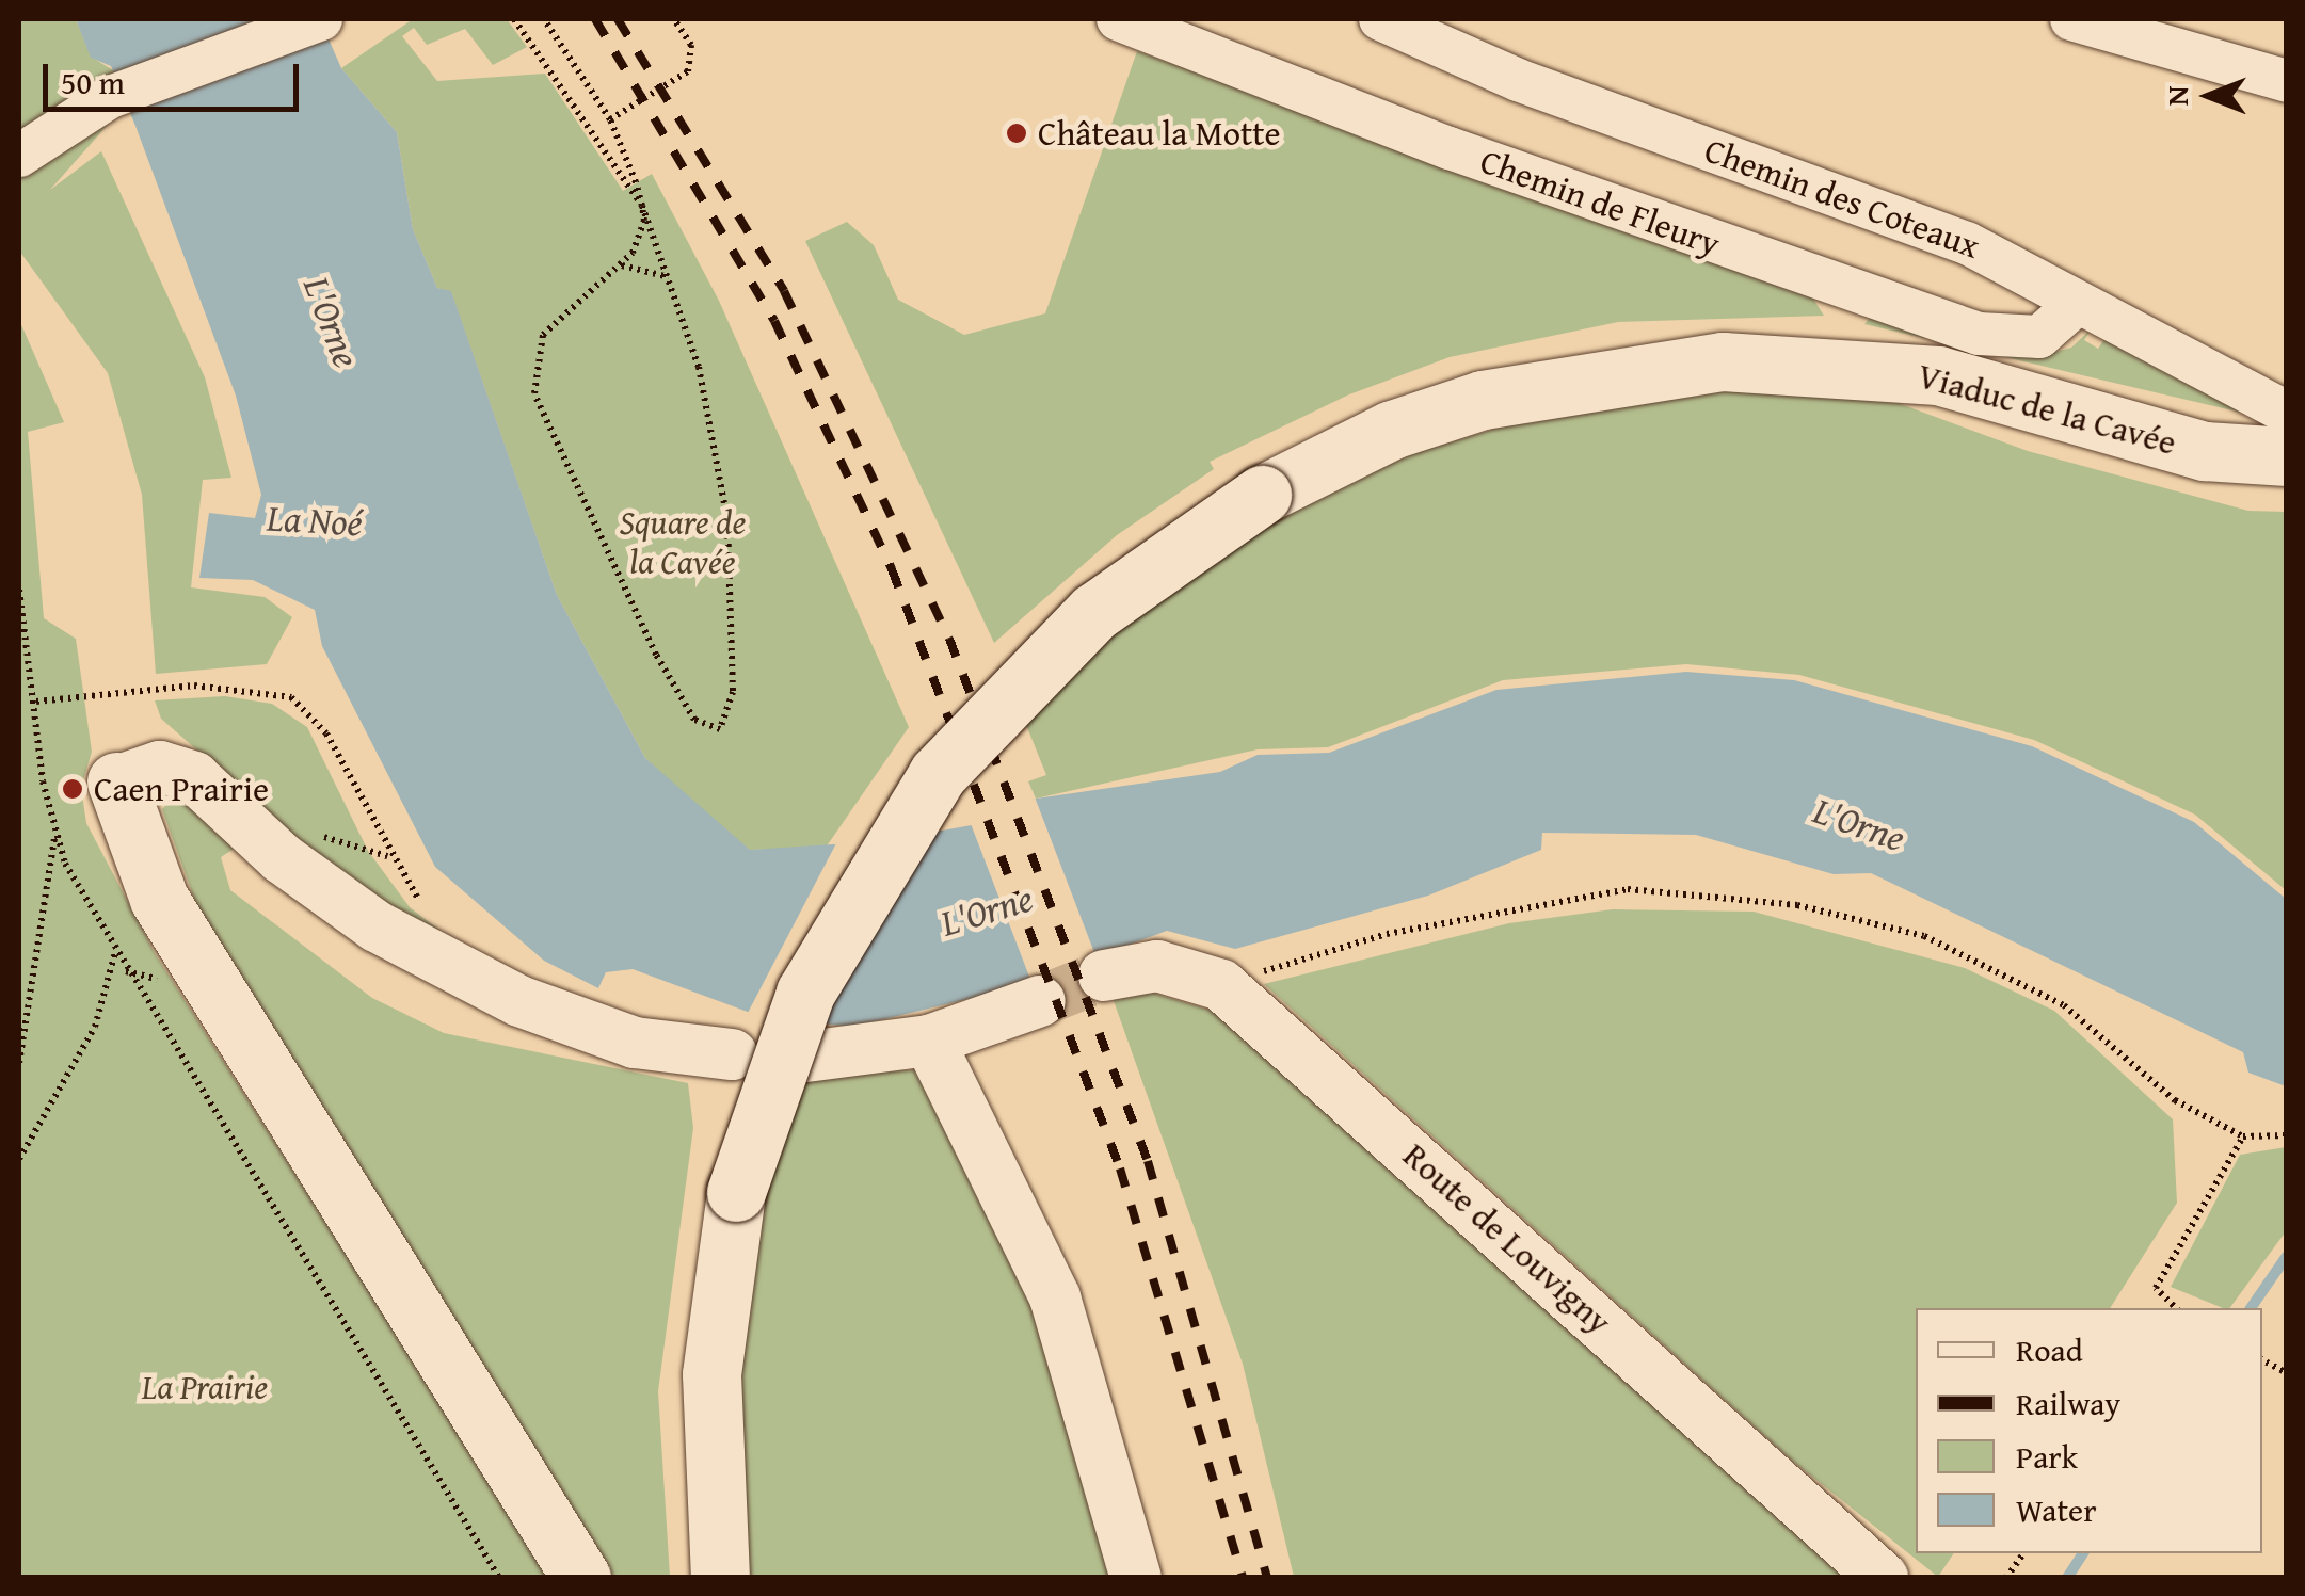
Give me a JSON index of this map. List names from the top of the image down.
{
  "streets": {
    "main road": ["Viaduc de la Cavée"],
    "street": ["Chemin des Coteaux", "Chemin de Fleury", "Route de Louvigny"]
  },
  "crossings": [
    ["Chemin des Coteaux", "Chemin de Fleury"]
  ],
  "water": ["L'Orne", "La Noé"],
  "parks": ["Square de la Cavée", "La Prairie"],
  "places": ["Château la Motte", "Caen Prairie"],
  "legend": [
    "Road",
    "Railway",
    "Park",
    "Water"
  ],
  "scale_bar": "50 m",
  "north": "left"
}
